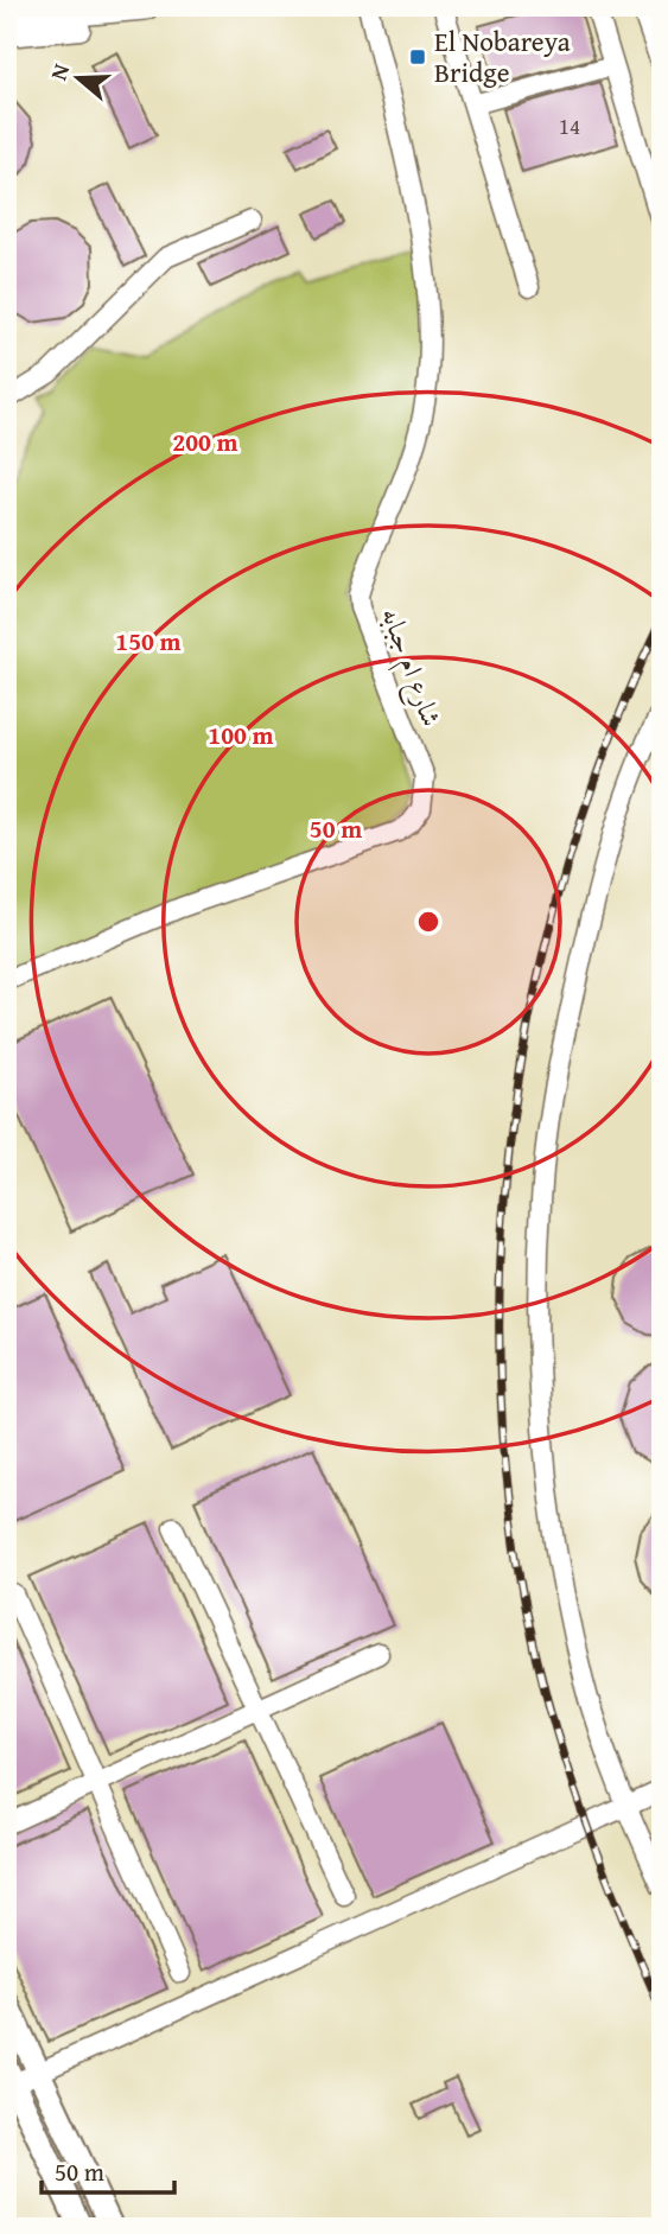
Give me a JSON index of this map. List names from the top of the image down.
{
  "streets": {
    "street": ["شارع ام جبابه"]
  },
  "places": {
    "transit": ["El Nobareya Bridge"]
  },
  "house_numbers": ["14"],
  "scale_bar": "50 m",
  "north": "left",
  "rings": [
    "200 m",
    "150 m",
    "100 m",
    "50 m"
  ]
}
